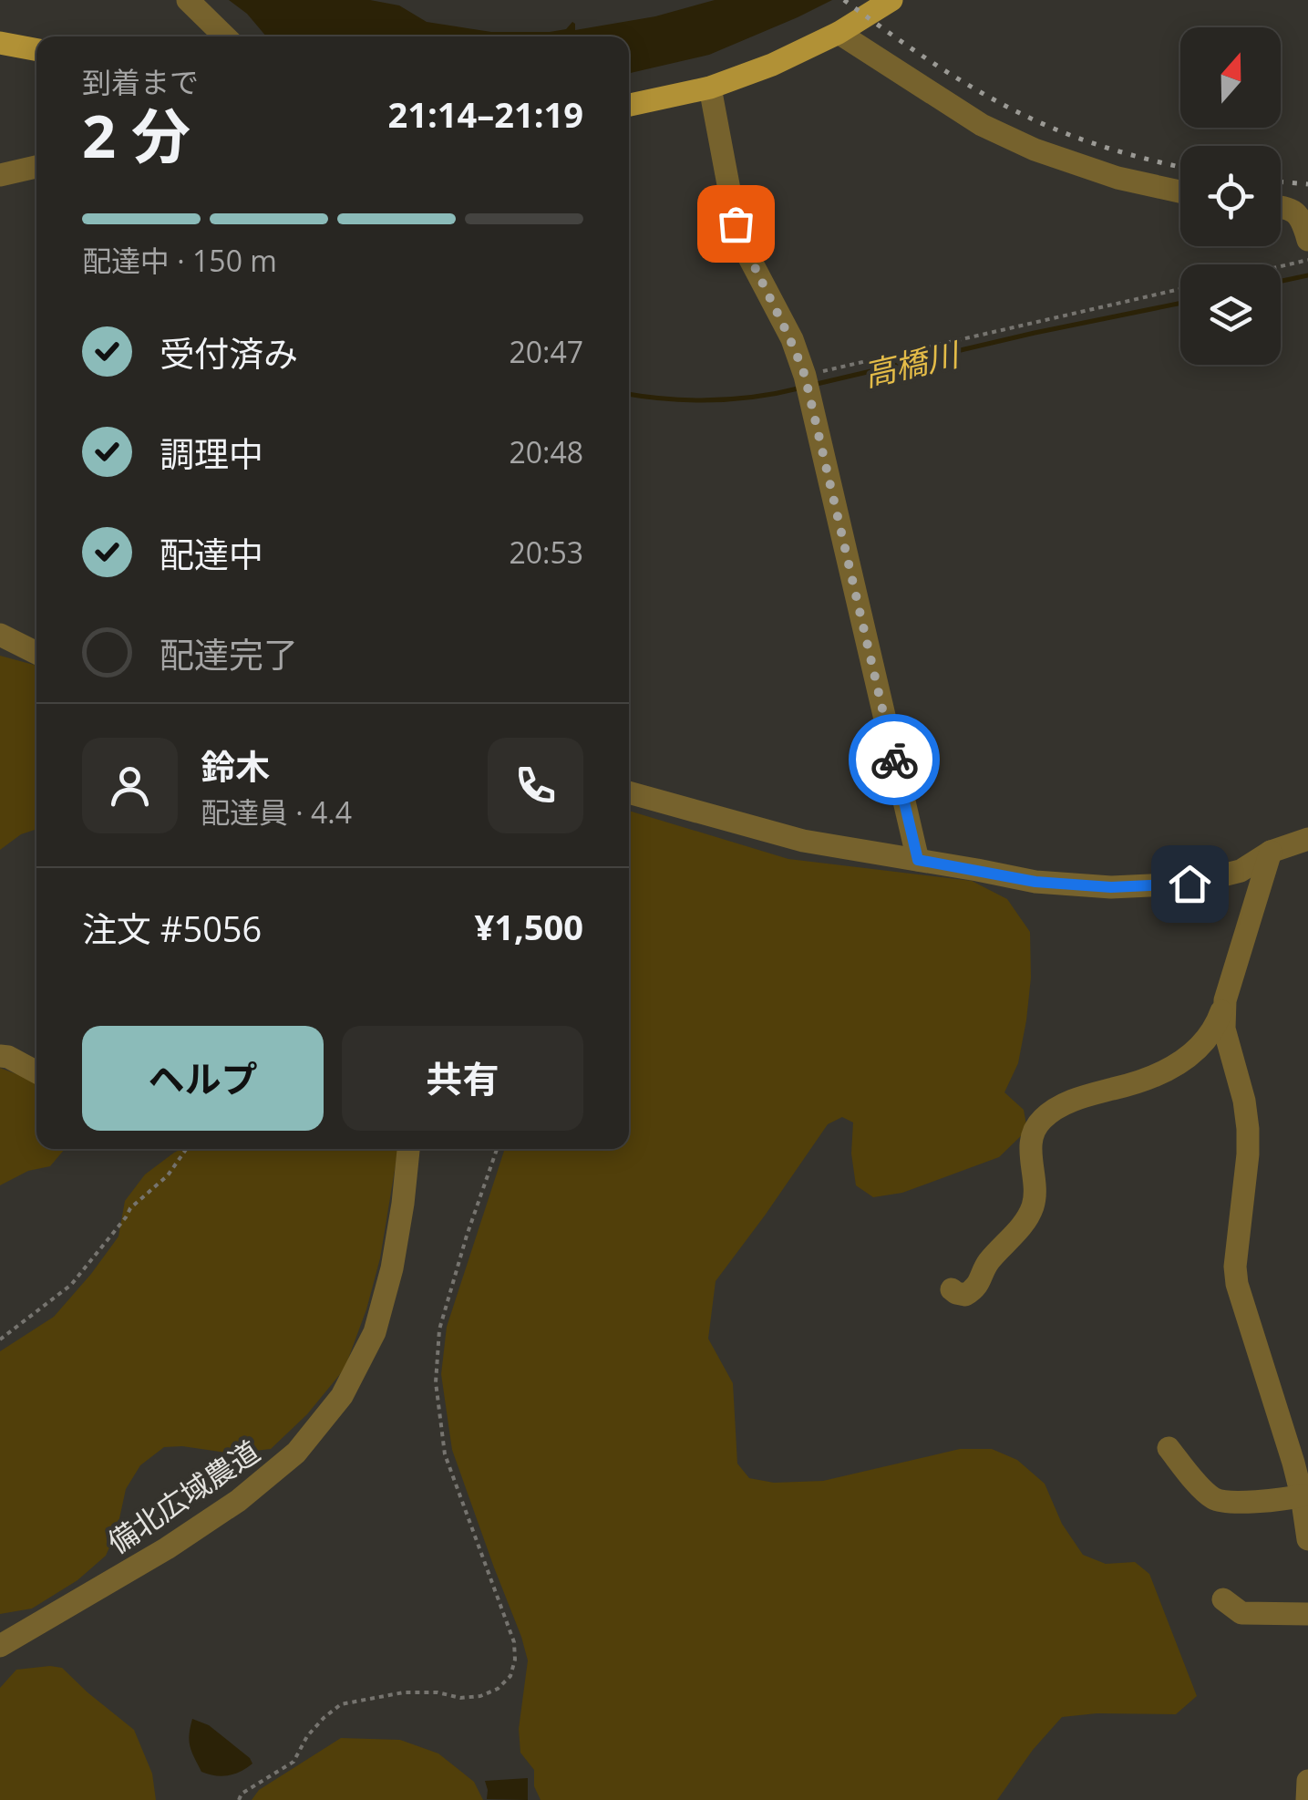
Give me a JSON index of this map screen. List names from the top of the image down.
{
  "streets": {
    "street": ["備北広域農道"]
  },
  "water": ["高橋川"],
  "north": "top",
  "page": {
    "heading": ["2 分", "到着まで", "21:14–21:19"],
    "panel": [
      "鈴木",
      "配達員 · 4.4",
      "注文 #5056",
      "¥1,500"
    ],
    "bar": "配達中 · 150 m",
    "list": [
      ["受付済み", "20:47"],
      ["調理中", "20:48"],
      ["配達中", "20:53"],
      "配達完了"
    ],
    "buttons": ["ヘルプ", "共有"]
  }
}
